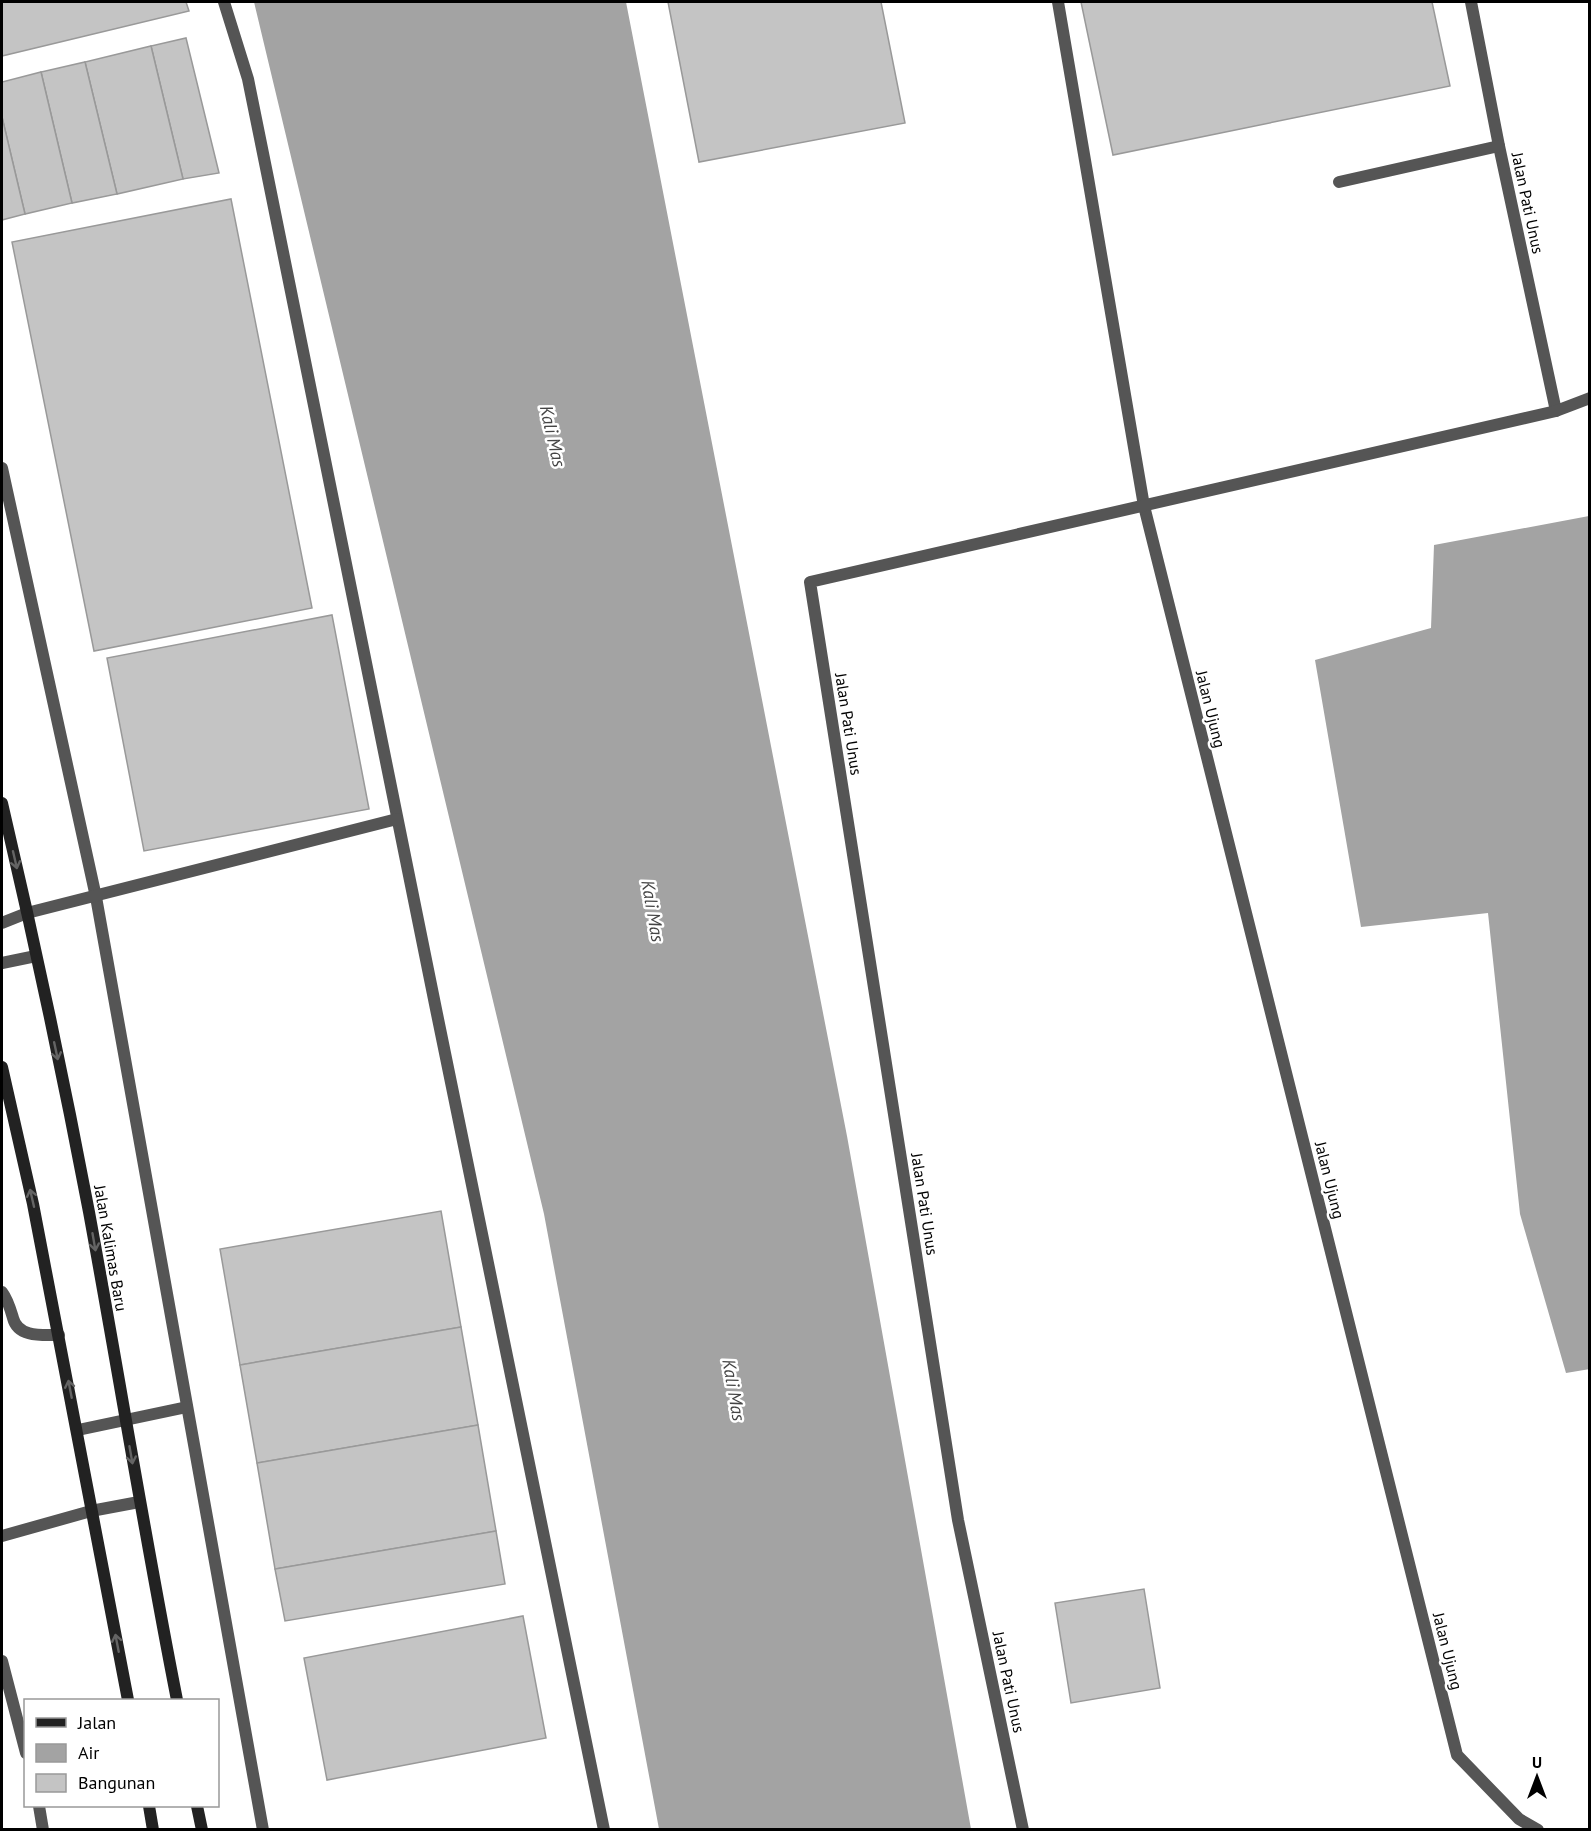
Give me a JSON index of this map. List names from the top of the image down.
{
  "streets": {
    "street": ["Jalan Kalimas Baru"],
    "lane": ["Jalan Pati Unus", "Jalan Ujung"]
  },
  "crossings": [
    ["Jalan Pati Unus", "Jalan Ujung"]
  ],
  "water": ["Kali Mas"],
  "legend": ["Jalan", "Air", "Bangunan"],
  "north": "top"
}
